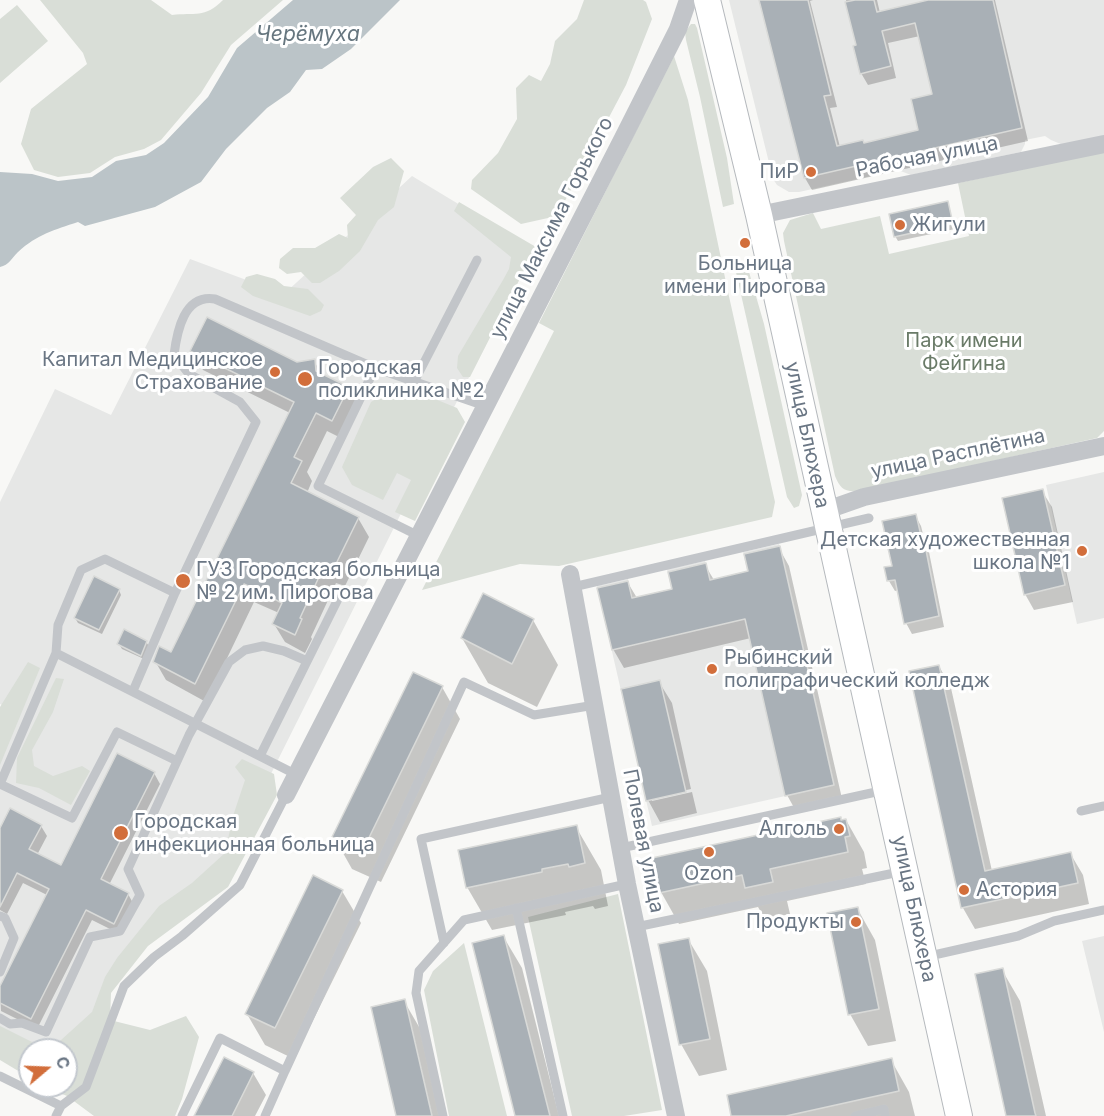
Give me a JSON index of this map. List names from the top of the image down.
{
  "streets": {
    "street": [
      "Рабочая улица",
      "улица Максима Горького",
      "улица Блюхера",
      "улица Расплётина",
      "Полевая улица"
    ]
  },
  "crossings": [
    ["Рабочая улица", "улица Блюхера"],
    ["улица Блюхера", "улица Расплётина"]
  ],
  "water": ["Черёмуха"],
  "parks": ["Парк имени Фейгина"],
  "places": [
    "ПиР",
    "Жигули",
    "Больница имени Пирогова",
    "Капитал Медицинское Страхование",
    "Городская поликлиника №2",
    "Детская художественная школа №1",
    "ГУЗ Городская больница № 2 им. Пирогова",
    "Рыбинский полиграфический колледж",
    "Алголь",
    "Городская инфекционная больница",
    "Ozon",
    "Астория",
    "Продукты"
  ],
  "north": "right"
}
